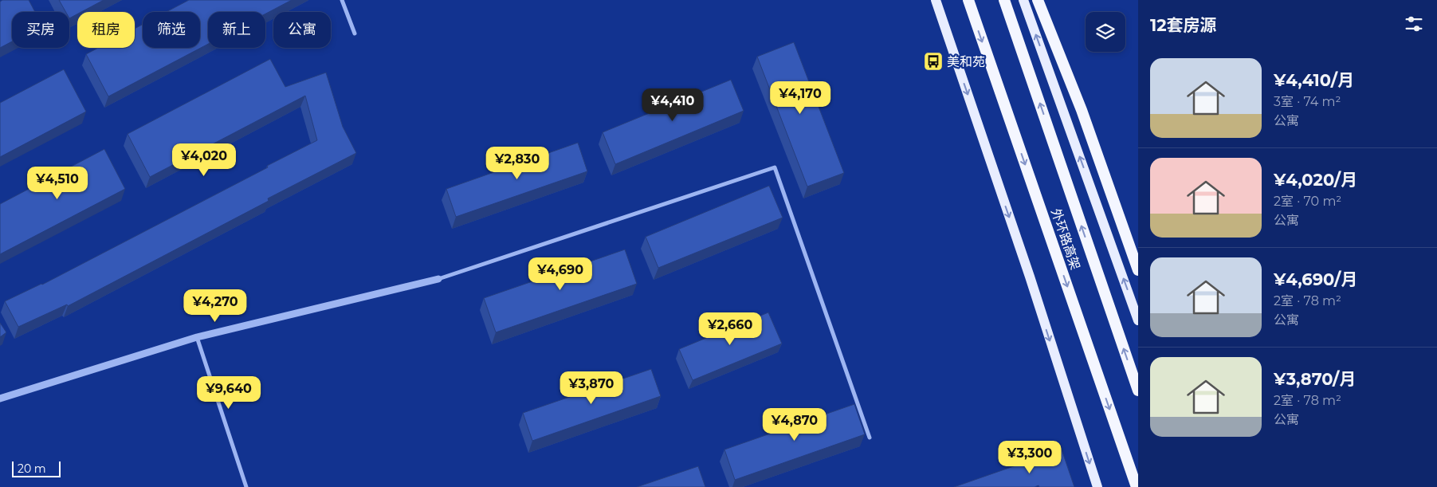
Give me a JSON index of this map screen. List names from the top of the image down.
{
  "streets": {
    "highway": ["外环路高架"]
  },
  "places": {
    "bus stop": ["美和苑"]
  },
  "scale_bar": "20 m",
  "page": {
    "heading": "12套房源",
    "chip": [
      "买房",
      "租房",
      "筛选",
      "新上",
      "公寓"
    ],
    "list": [
      {
        "name": "¥4,410/月",
        "note": "3室 · 74 m² · 公寓"
      },
      {
        "name": "¥4,020/月",
        "note": "2室 · 70 m² · 公寓"
      },
      {
        "name": "¥4,690/月",
        "note": "2室 · 78 m² · 公寓"
      },
      {
        "name": "¥3,870/月",
        "note": "2室 · 78 m² · 公寓"
      }
    ],
    "price": [
      "¥4,170",
      "¥4,410",
      "¥4,020",
      "¥2,830",
      "¥4,510",
      "¥4,690",
      "¥4,270",
      "¥2,660",
      "¥3,870",
      "¥9,640",
      "¥4,870",
      "¥3,300"
    ],
    "scale": "20 m"
  }
}
